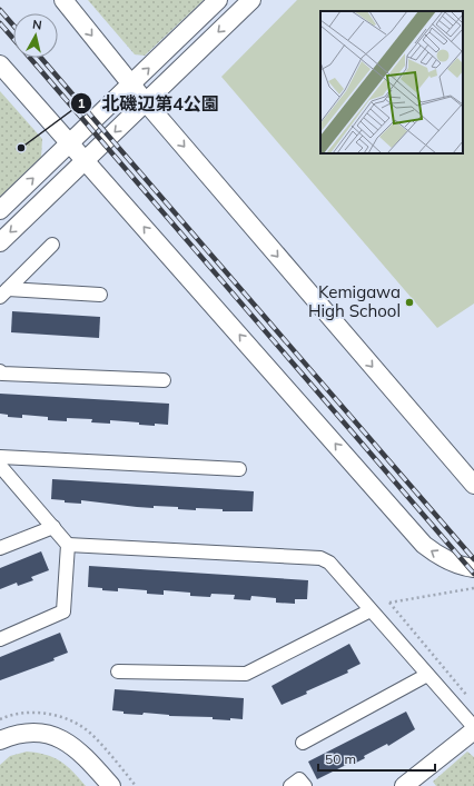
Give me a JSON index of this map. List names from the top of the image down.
{
  "places": ["北磯辺第4公園", "Kemigawa High School"],
  "scale_bar": "50 m",
  "north": "top"
}
